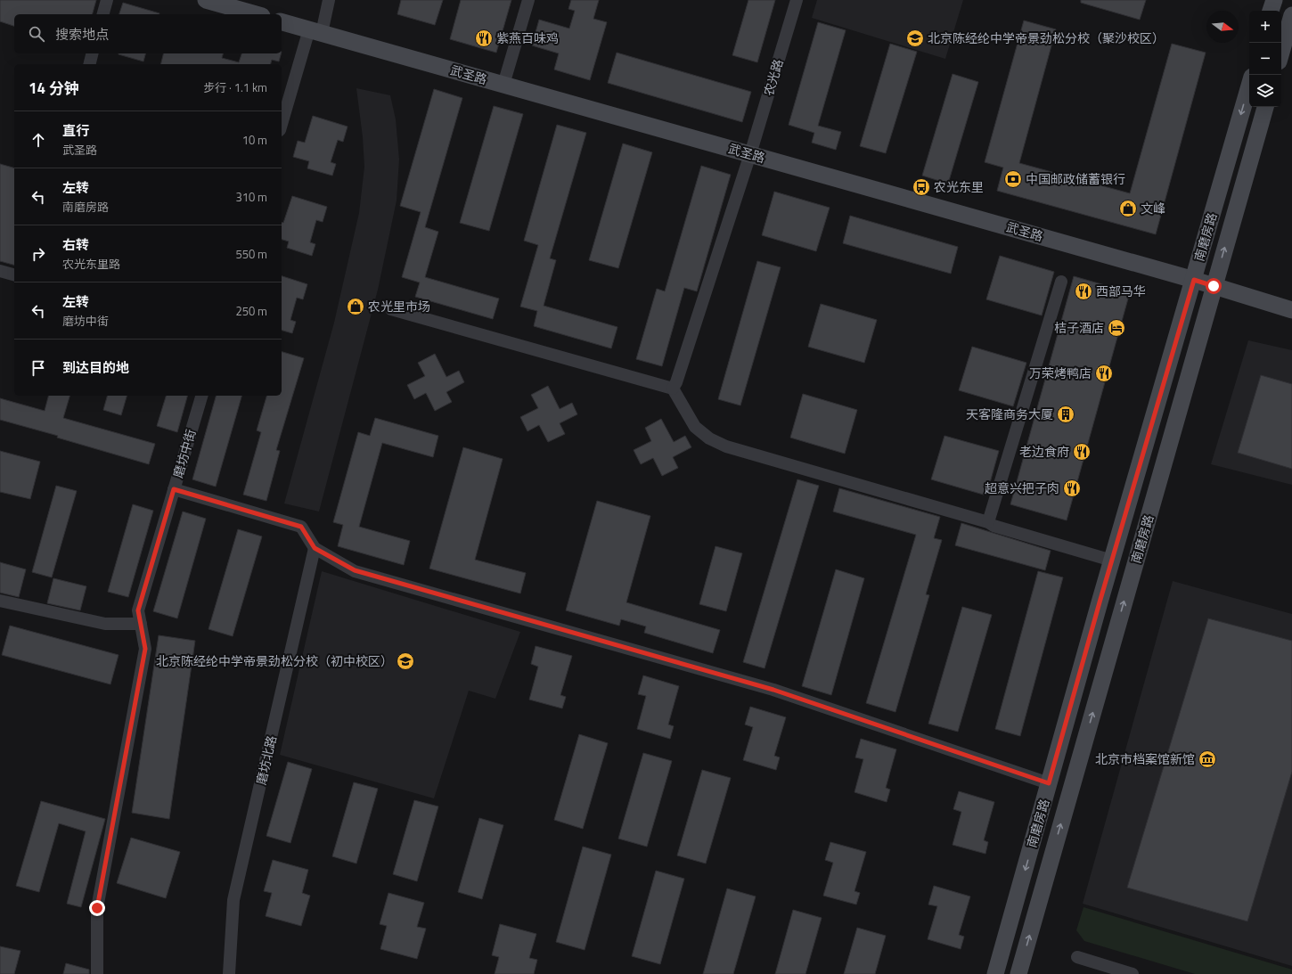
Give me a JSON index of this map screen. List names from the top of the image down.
{
  "streets": {
    "main road": ["武圣路", "南磨房路"],
    "street": ["农光路", "磨坊中街", "磨坊北路"]
  },
  "crossings": [
    ["武圣路", "农光路"],
    ["武圣路", "南磨房路"]
  ],
  "places": {
    "restaurant": [
      "紫燕百味鸡",
      "西部马华",
      "万荣烤鸭店",
      "老边食府",
      "超意兴把子肉"
    ],
    "school or university": ["北京陈经纶中学帝景劲松分校（聚沙校区）", "北京陈经纶中学帝景劲松分校（初中校区）"],
    "bank": ["中国邮政储蓄银行"],
    "bus stop": ["农光东里"],
    "shop": ["文峰", "农光里市场"],
    "hotel": ["桔子酒店"],
    "building": ["天客隆商务大厦"],
    "museum": ["北京市档案馆新馆"]
  },
  "north": "right",
  "page": {
    "map_buttons": ["+", "−"],
    "search": "搜索地点",
    "heading": ["14 分钟", "步行 · 1.1 km"],
    "list": [
      ["直行", "武圣路", "10 m"],
      ["左转", "南磨房路", "310 m"],
      ["右转", "农光东里路", "550 m"],
      ["左转", "磨坊中街", "250 m"],
      "到达目的地"
    ]
  }
}
